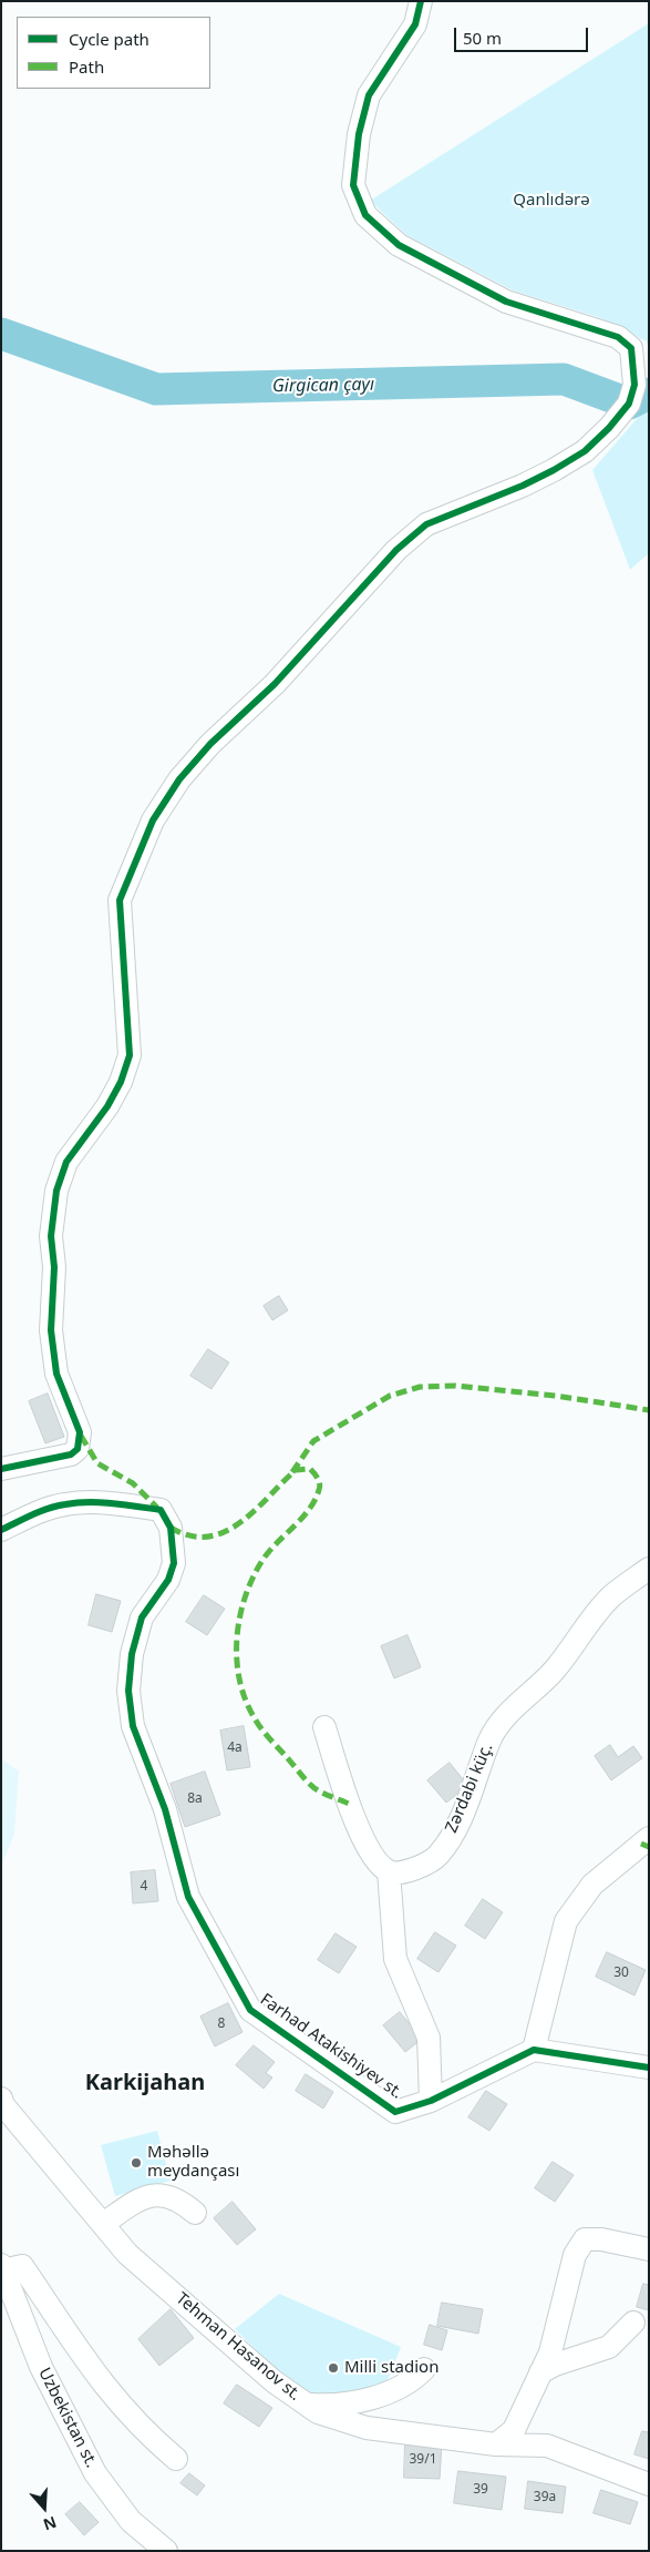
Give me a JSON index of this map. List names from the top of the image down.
{
  "streets": {
    "street": [
      "Zərdabi küç.",
      "Farhad Atakishiyev st.",
      "Tehman Hasanov st.",
      "Uzbekistan st."
    ]
  },
  "districts": ["Karkijahan"],
  "water": ["Girgican çayı"],
  "parks": ["Qanlıdərə"],
  "places": ["Məhəllə meydançası", "Milli stadion"],
  "house_numbers": [
    "4а",
    "8a",
    "4",
    "30",
    "8",
    "39/1",
    "39",
    "39а"
  ],
  "legend": ["Cycle path", "Path"],
  "scale_bar": "50 m",
  "north": "bottom"
}
